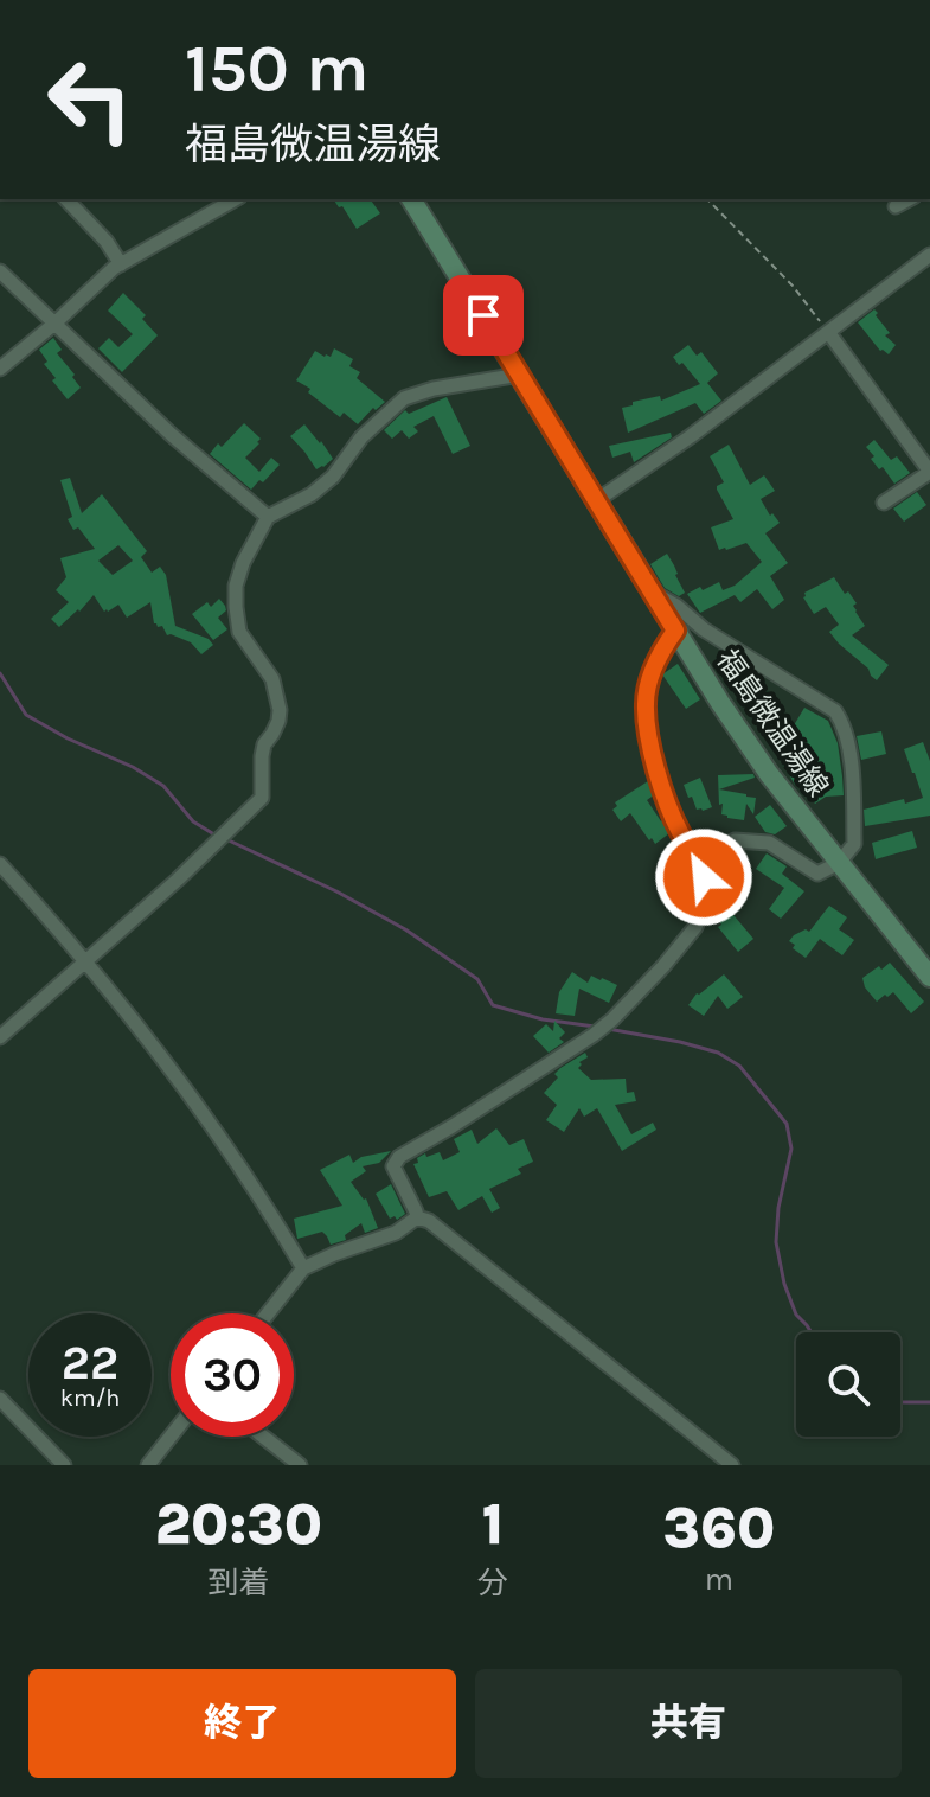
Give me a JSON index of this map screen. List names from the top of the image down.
{
  "streets": {
    "main road": ["福島微温湯線"]
  },
  "page": {
    "turn": ["150 m", "福島微温湯線"],
    "speed": "22 km/h",
    "limit": "30",
    "eta": [
      "20:30",
      "到着",
      "1",
      "分",
      "360",
      "m"
    ],
    "buttons": ["終了", "共有"]
  }
}
